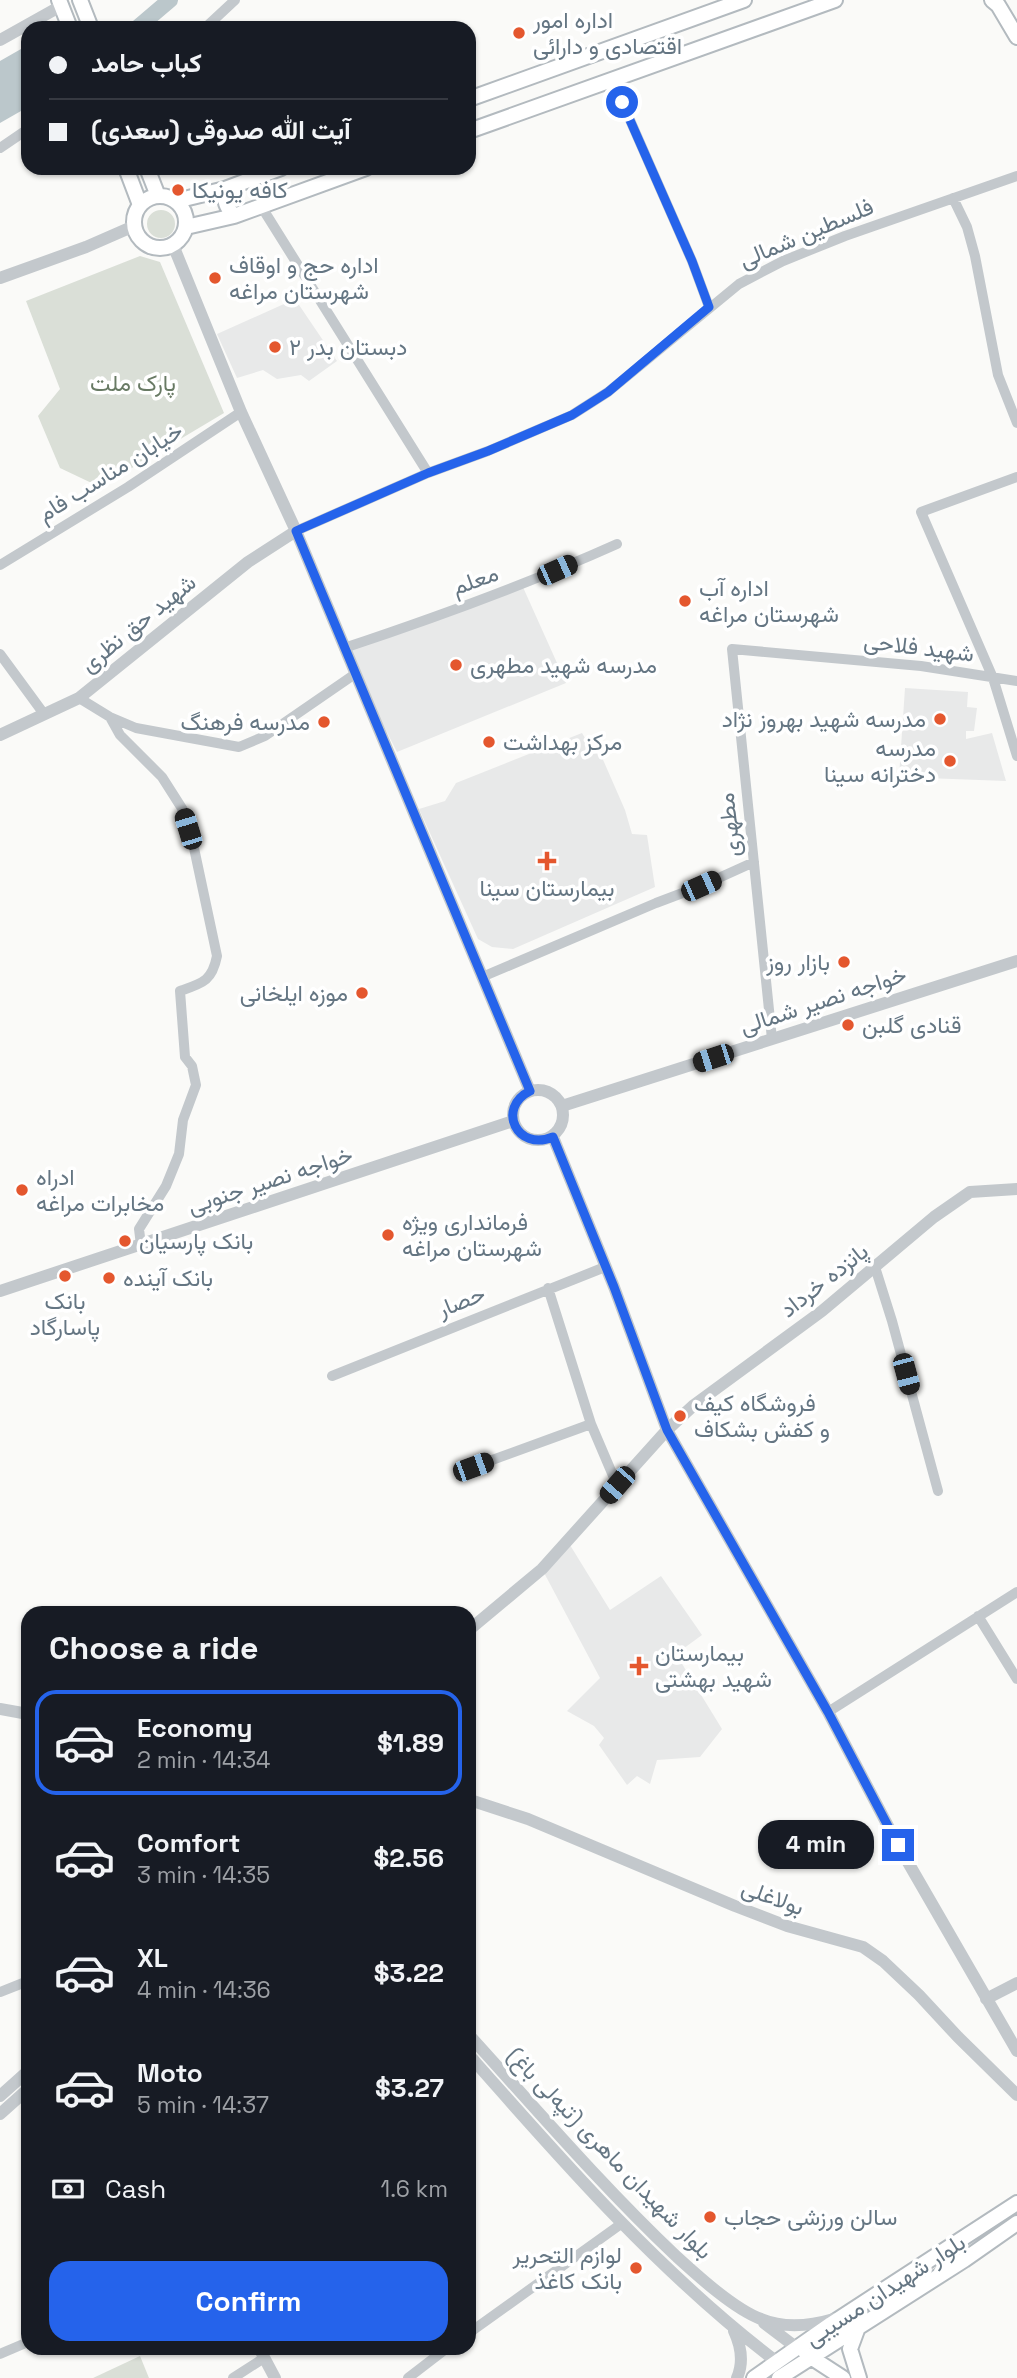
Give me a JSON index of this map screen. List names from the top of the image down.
{
  "streets": {
    "main road": ["بلوار شهیدان مسیبی"],
    "street": [
      "فلسطین شمالی",
      "خیابان مناسب فام",
      "معلم",
      "شهید حق نظری",
      "شهید فلاحی",
      "مطهری",
      "خواجه نصیر شمالی",
      "خواجه نصیر جنوبی",
      "پانزده خرداد",
      "حصار",
      "بولاغلی",
      "بلوار شهیدان ماهری (تپه‌لی باغ)"
    ]
  },
  "crossings": [
    ["فلسطین شمالی", "شهید حق نظری"],
    ["شهید فلاحی", "مطهری"],
    ["مطهری", "خواجه نصیر شمالی"],
    ["خواجه نصیر شمالی", "خواجه نصیر جنوبی"],
    ["بلوار شهیدان ماهری (تپه‌لی باغ)", "بلوار شهیدان مسیبی"]
  ],
  "parks": ["پارک ملت"],
  "places": {
    "other": [
      "اداره امور اقتصادی و دارائی",
      "کافه یونیکا",
      "اداره حج و اوقاف شهرستان مراغه",
      "دبستان بدر ۲",
      "اداره آب شهرستان مراغه",
      "مدرسه شهید مطهری",
      "مدرسه شهید بهروز نژاد",
      "مدرسه فرهنگ",
      "مرکز بهداشت",
      "مدرسه دخترانه سینا",
      "بازار روز",
      "موزه ایلخانی",
      "قنادی گلبن",
      "ادراه مخابرات مراغه",
      "فرمانداری ویژه شهرستان مراغه",
      "بانک پارسیان",
      "بانک پاسارگاد",
      "بانک آینده",
      "فروشگاه کیف و کفش بشکاف",
      "سالن ورزشی حجاب",
      "لوازم التحریر بانک کاغذ"
    ],
    "health": ["بیمارستان سینا", "بیمارستان شهید بهشتی"]
  },
  "page": {
    "banner": ["کباب حامد", "آیت الله صدوقی (سعدی)"],
    "heading": "Choose a ride",
    "list": [
      {
        "name": "Economy",
        "note": "2 min · 14:34",
        "value": "$1.89"
      },
      {
        "name": "Comfort",
        "note": "3 min · 14:35",
        "value": "$2.56"
      },
      {
        "name": "XL",
        "note": "4 min · 14:36",
        "value": "$3.22"
      },
      {
        "name": "Moto",
        "note": "5 min · 14:37",
        "value": "$3.27"
      }
    ],
    "bubble": "4 min",
    "pay": ["Cash", "1.6 km"],
    "buttons": "Confirm"
  }
}
